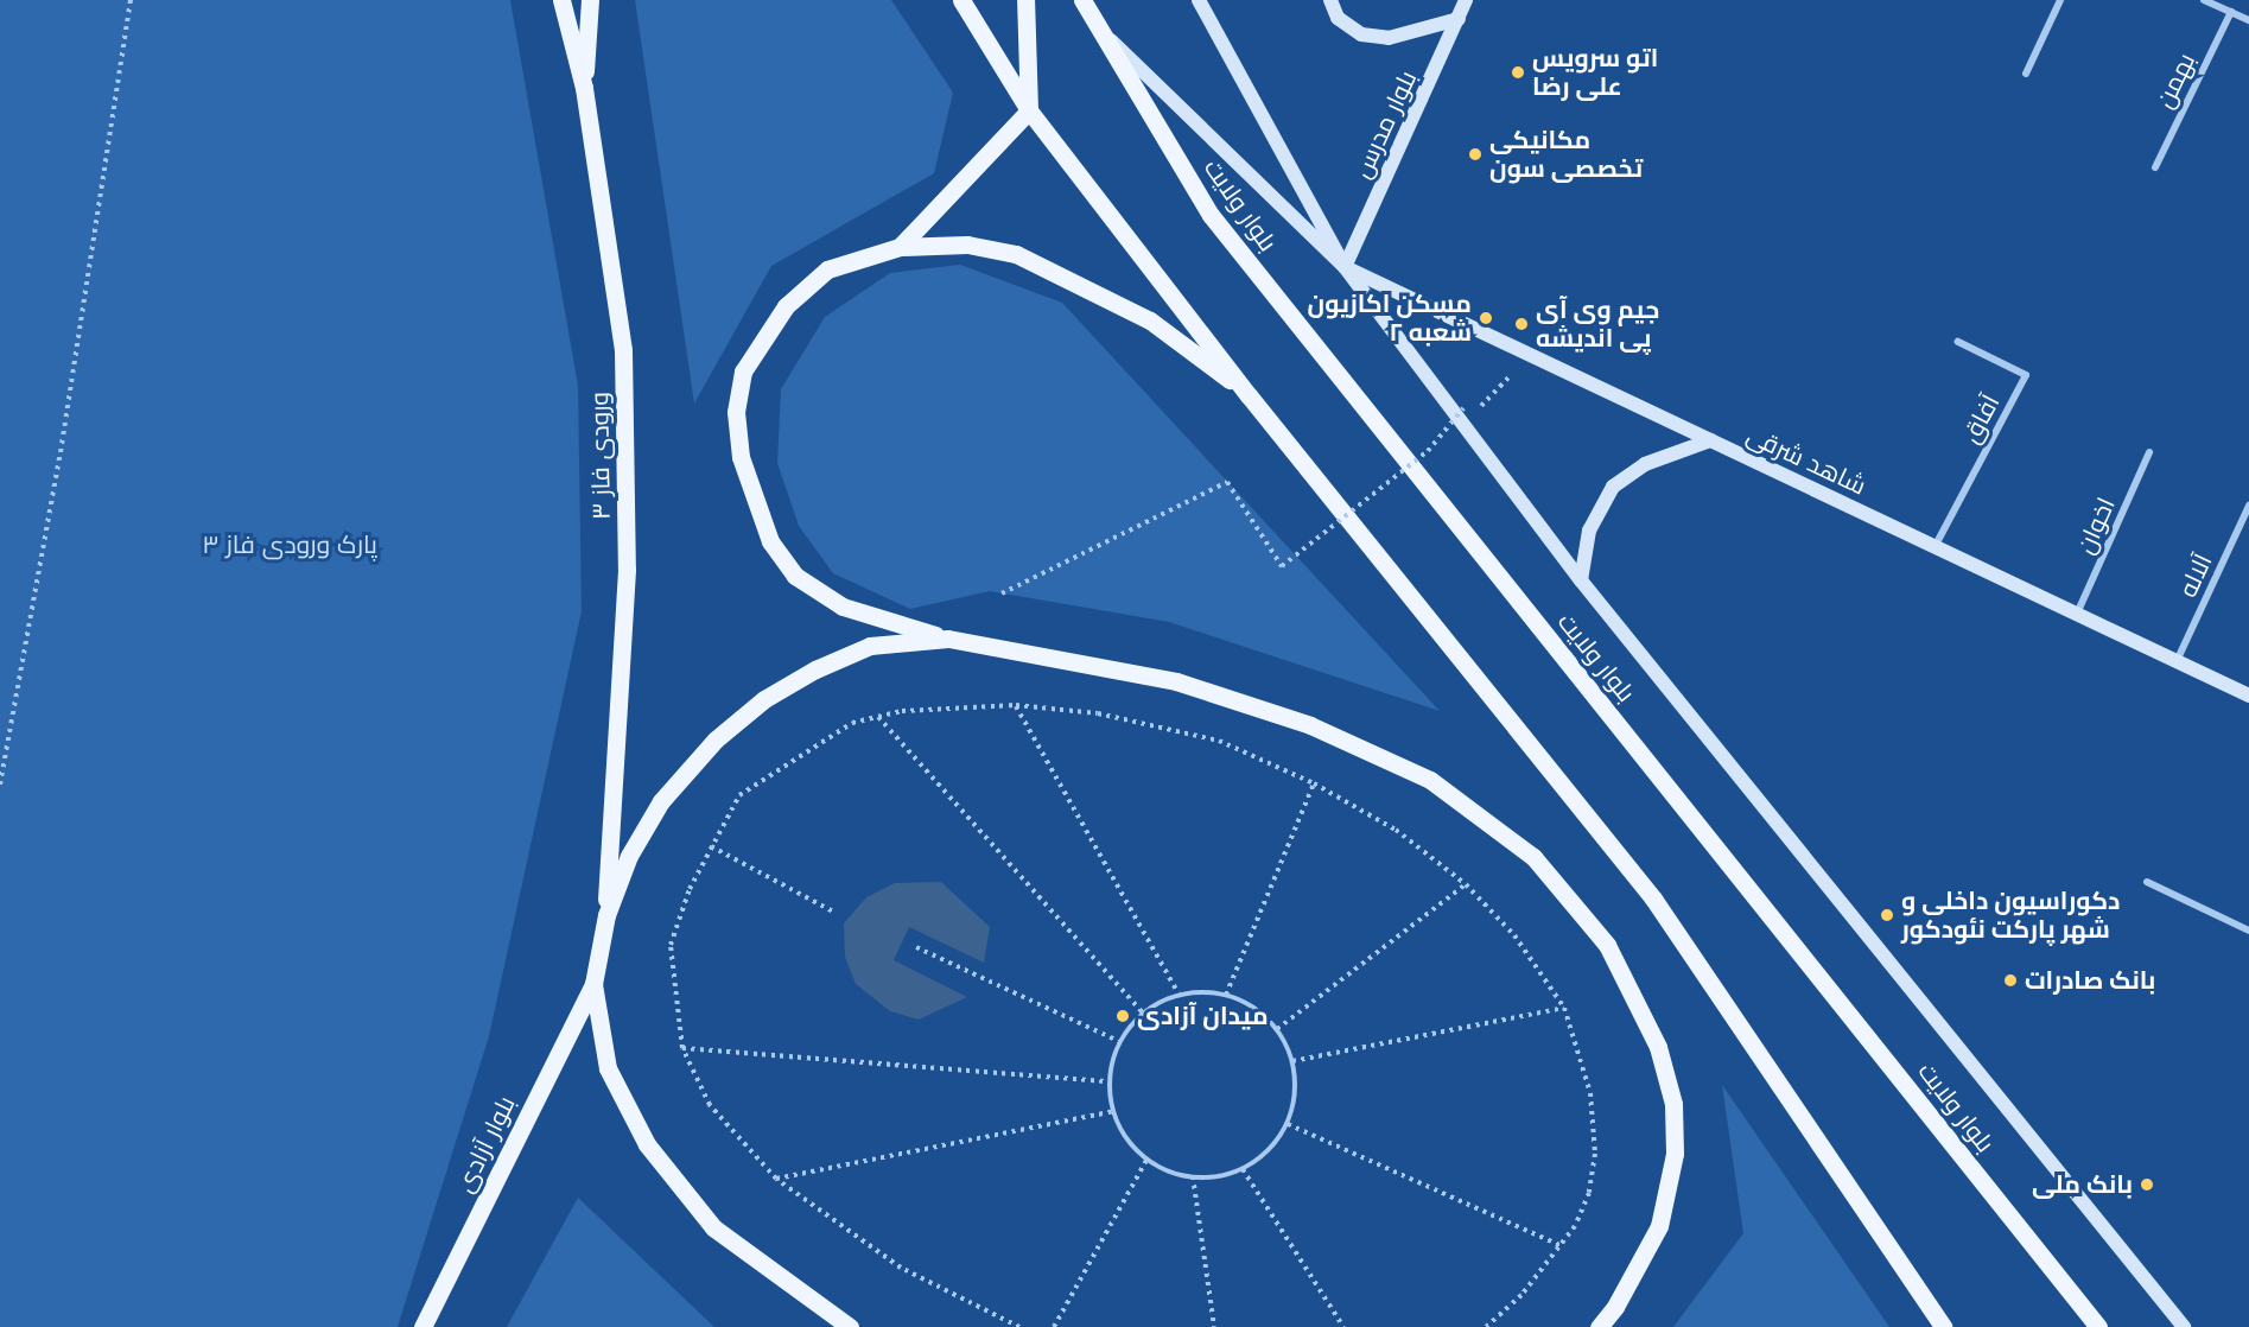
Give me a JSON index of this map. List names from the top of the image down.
{
  "streets": {
    "main road": [
      "بلوار مدرس",
      "بلوار ولایت",
      "ورودی فاز ۳",
      "شاهد شرقی",
      "بلوار آزادی"
    ],
    "street": [
      "بهمن",
      "آفاق",
      "اخوان",
      "آلاله"
    ]
  },
  "crossings": [
    ["بلوار مدرس", "بلوار ولایت"],
    ["بلوار مدرس", "شاهد شرقی"],
    ["بلوار ولایت", "شاهد شرقی"],
    ["آفاق", "شاهد شرقی"],
    ["شاهد شرقی", "اخوان"],
    ["شاهد شرقی", "آلاله"]
  ],
  "parks": ["پارک ورودی فاز ۳"],
  "places": [
    "اتو سرویس علی رضا",
    "مکانیکی تخصصی سون",
    "مسکن اکازیون شعبه ۲",
    "جیم وی آی پی اندیشه",
    "دکوراسیون داخلی و شهر پارکت نئودکور",
    "بانک صادرات",
    "میدان آزادی",
    "بانک ملی"
  ]
}
